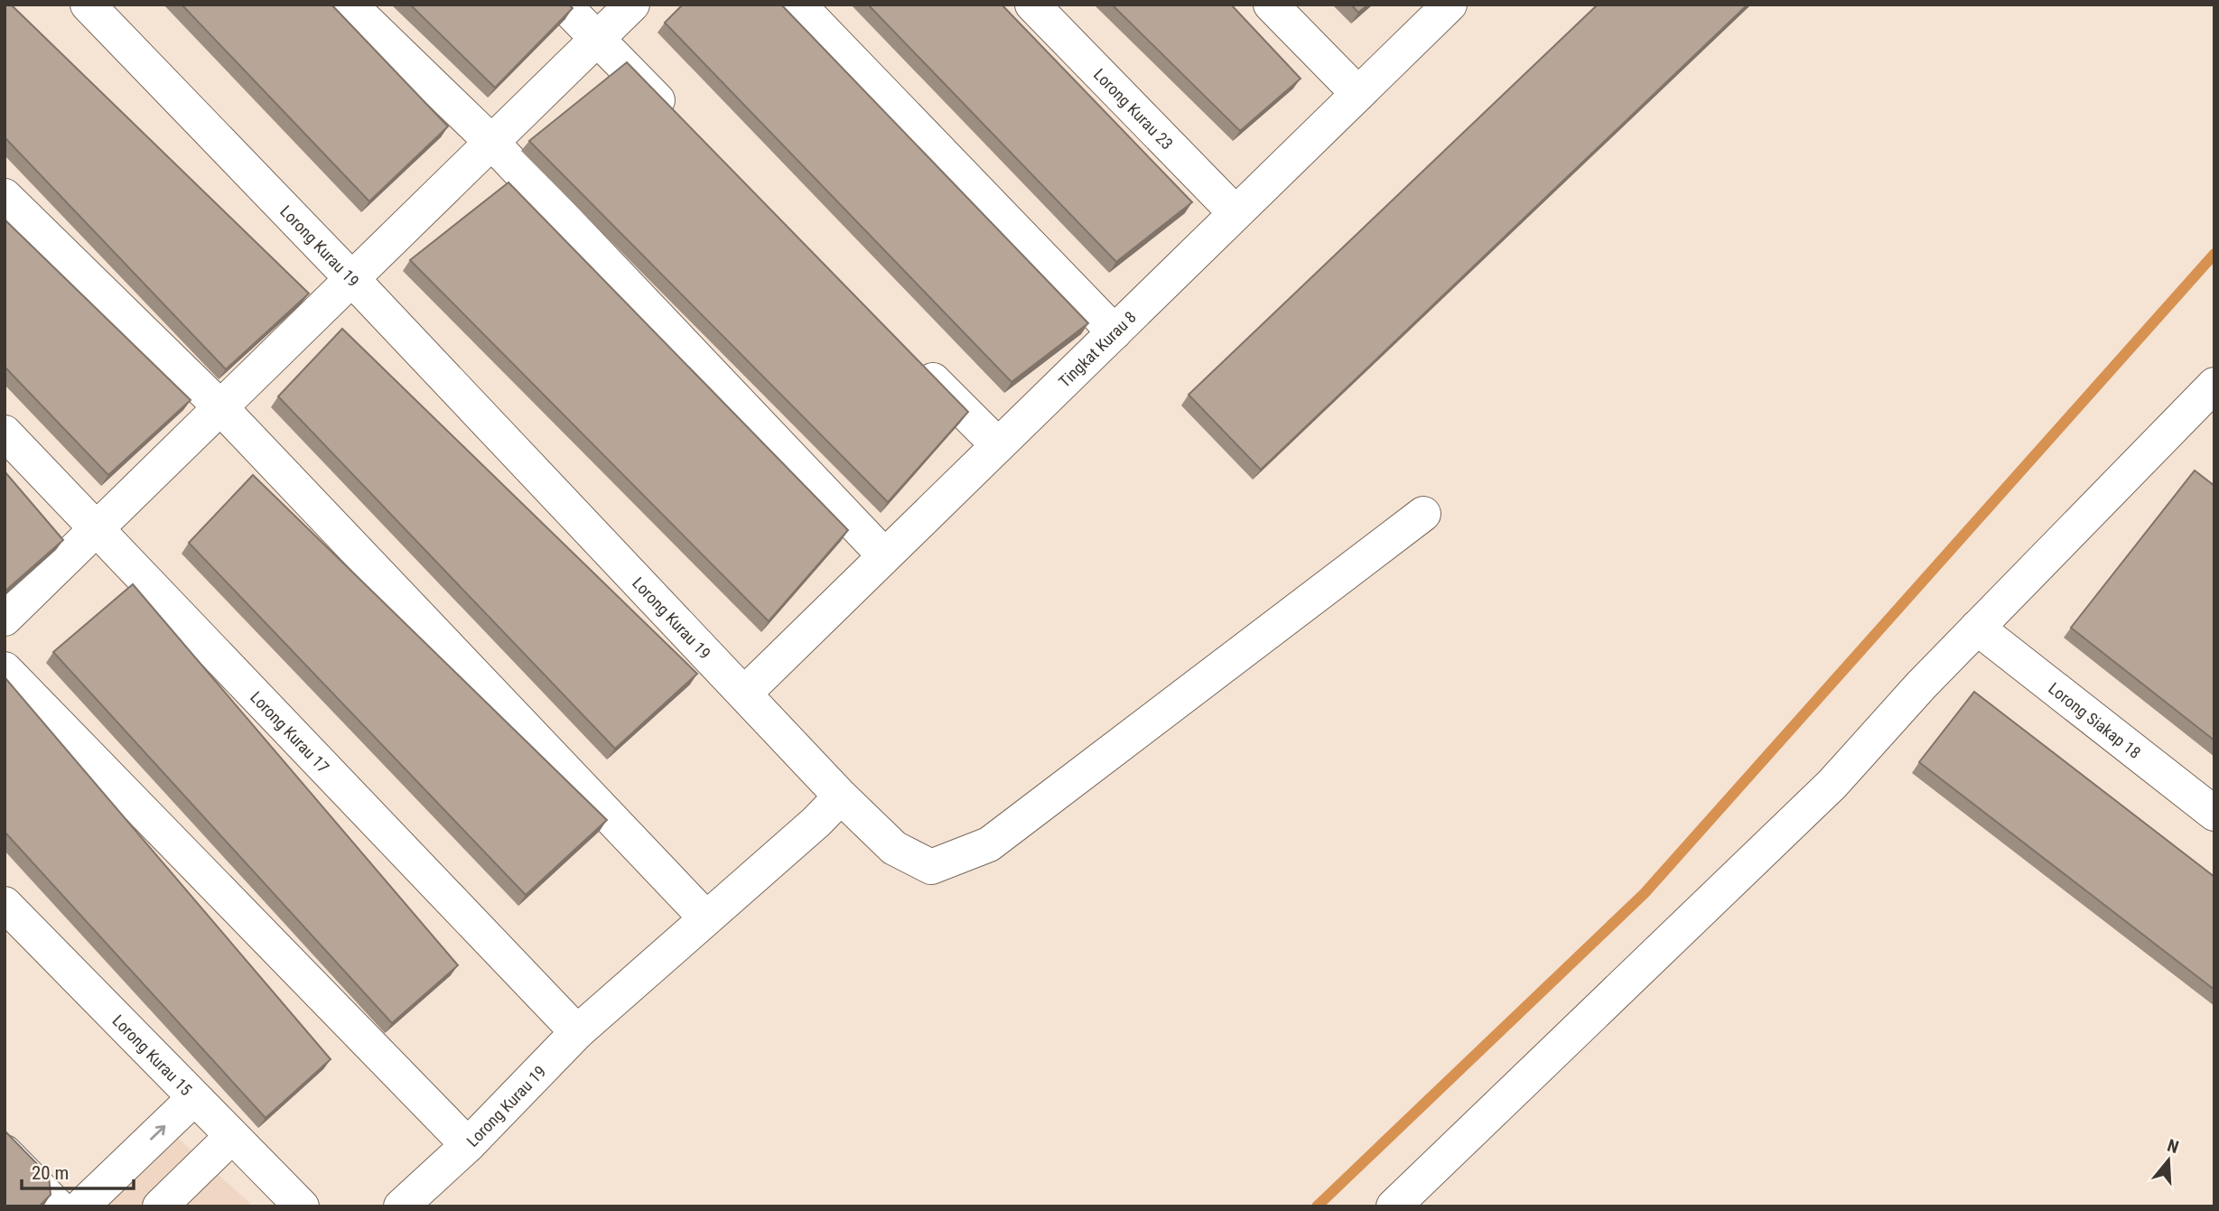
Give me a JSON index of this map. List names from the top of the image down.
{
  "streets": {
    "street": [
      "Lorong Kurau 23",
      "Lorong Kurau 19",
      "Tingkat Kurau 8",
      "Lorong Siakap 18",
      "Lorong Kurau 17",
      "Lorong Kurau 15"
    ]
  },
  "crossings": [
    ["Lorong Kurau 23", "Tingkat Kurau 8"],
    ["Lorong Kurau 19", "Tingkat Kurau 8"],
    ["Lorong Kurau 19", "Lorong Kurau 17"]
  ],
  "scale_bar": "20 m",
  "north": "top"
}
